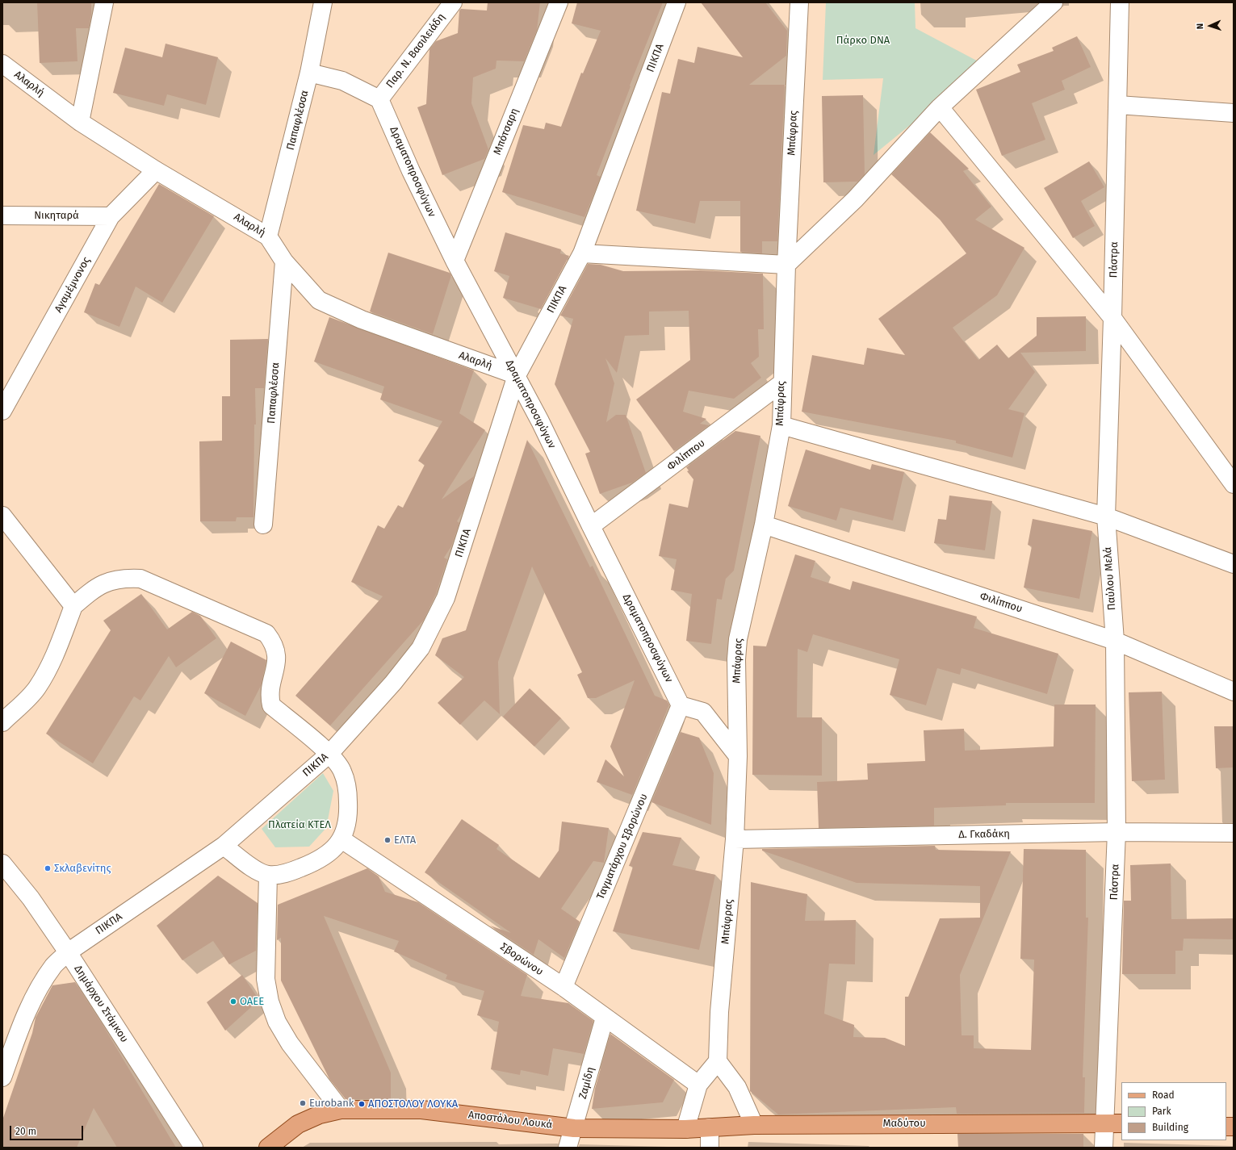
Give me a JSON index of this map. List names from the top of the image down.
{
  "streets": {
    "main road": ["Αποστόλου Λουκά", "Μαδύτου"],
    "street": [
      "Παρ. Ν. Βασιλειάδη",
      "ΠΙΚΠΑ",
      "Αλαρλή",
      "Παπαφλέσσα",
      "Μπότσαρη",
      "Μπάφρας",
      "Δραματοπροσφύγων",
      "Νικηταρά",
      "Πάστρα",
      "Αγαμέμνονος",
      "Φιλίππου",
      "Παύλου Μελά",
      "Δ. Γκαδάκη",
      "Ταγματάρχου Σβορώνου",
      "Σβορώνου",
      "Δημάρχου Στάμκου",
      "Ζαμίδη"
    ]
  },
  "crossings": [
    ["Παρ. Ν. Βασιλειάδη", "Δραματοπροσφύγων"],
    ["ΠΙΚΠΑ", "Αλαρλή"],
    ["ΠΙΚΠΑ", "Δραματοπροσφύγων"],
    ["ΠΙΚΠΑ", "Δημάρχου Στάμκου"],
    ["Αλαρλή", "Παπαφλέσσα"],
    ["Αλαρλή", "Δραματοπροσφύγων"],
    ["Αλαρλή", "Αγαμέμνονος"],
    ["Μπότσαρη", "Δραματοπροσφύγων"],
    ["Μπάφρας", "Φιλίππου"],
    ["Μπάφρας", "Δ. Γκαδάκη"],
    ["Δραματοπροσφύγων", "Φιλίππου"],
    ["Δραματοπροσφύγων", "Ταγματάρχου Σβορώνου"],
    ["Νικηταρά", "Αγαμέμνονος"],
    ["Πάστρα", "Φιλίππου"],
    ["Πάστρα", "Παύλου Μελά"],
    ["Πάστρα", "Δ. Γκαδάκη"],
    ["Πάστρα", "Μαδύτου"],
    ["Φιλίππου", "Παύλου Μελά"],
    ["Ταγματάρχου Σβορώνου", "Σβορώνου"],
    ["Σβορώνου", "Ζαμίδη"],
    ["Ζαμίδη", "Αποστόλου Λουκά"],
    ["Αποστόλου Λουκά", "Μαδύτου"]
  ],
  "parks": ["Πάρκο DNA", "Πλατεία ΚΤΕΛ"],
  "places": [
    "ΕΛΤΑ",
    "Σκλαβενίτης",
    "ΟΑΕΕ",
    "Eurobank",
    "ΑΠΟΣΤΟΛΟΥ ΛΟΥΚΑ"
  ],
  "legend": ["Road", "Park", "Building"],
  "scale_bar": "20 m",
  "north": "left"
}
